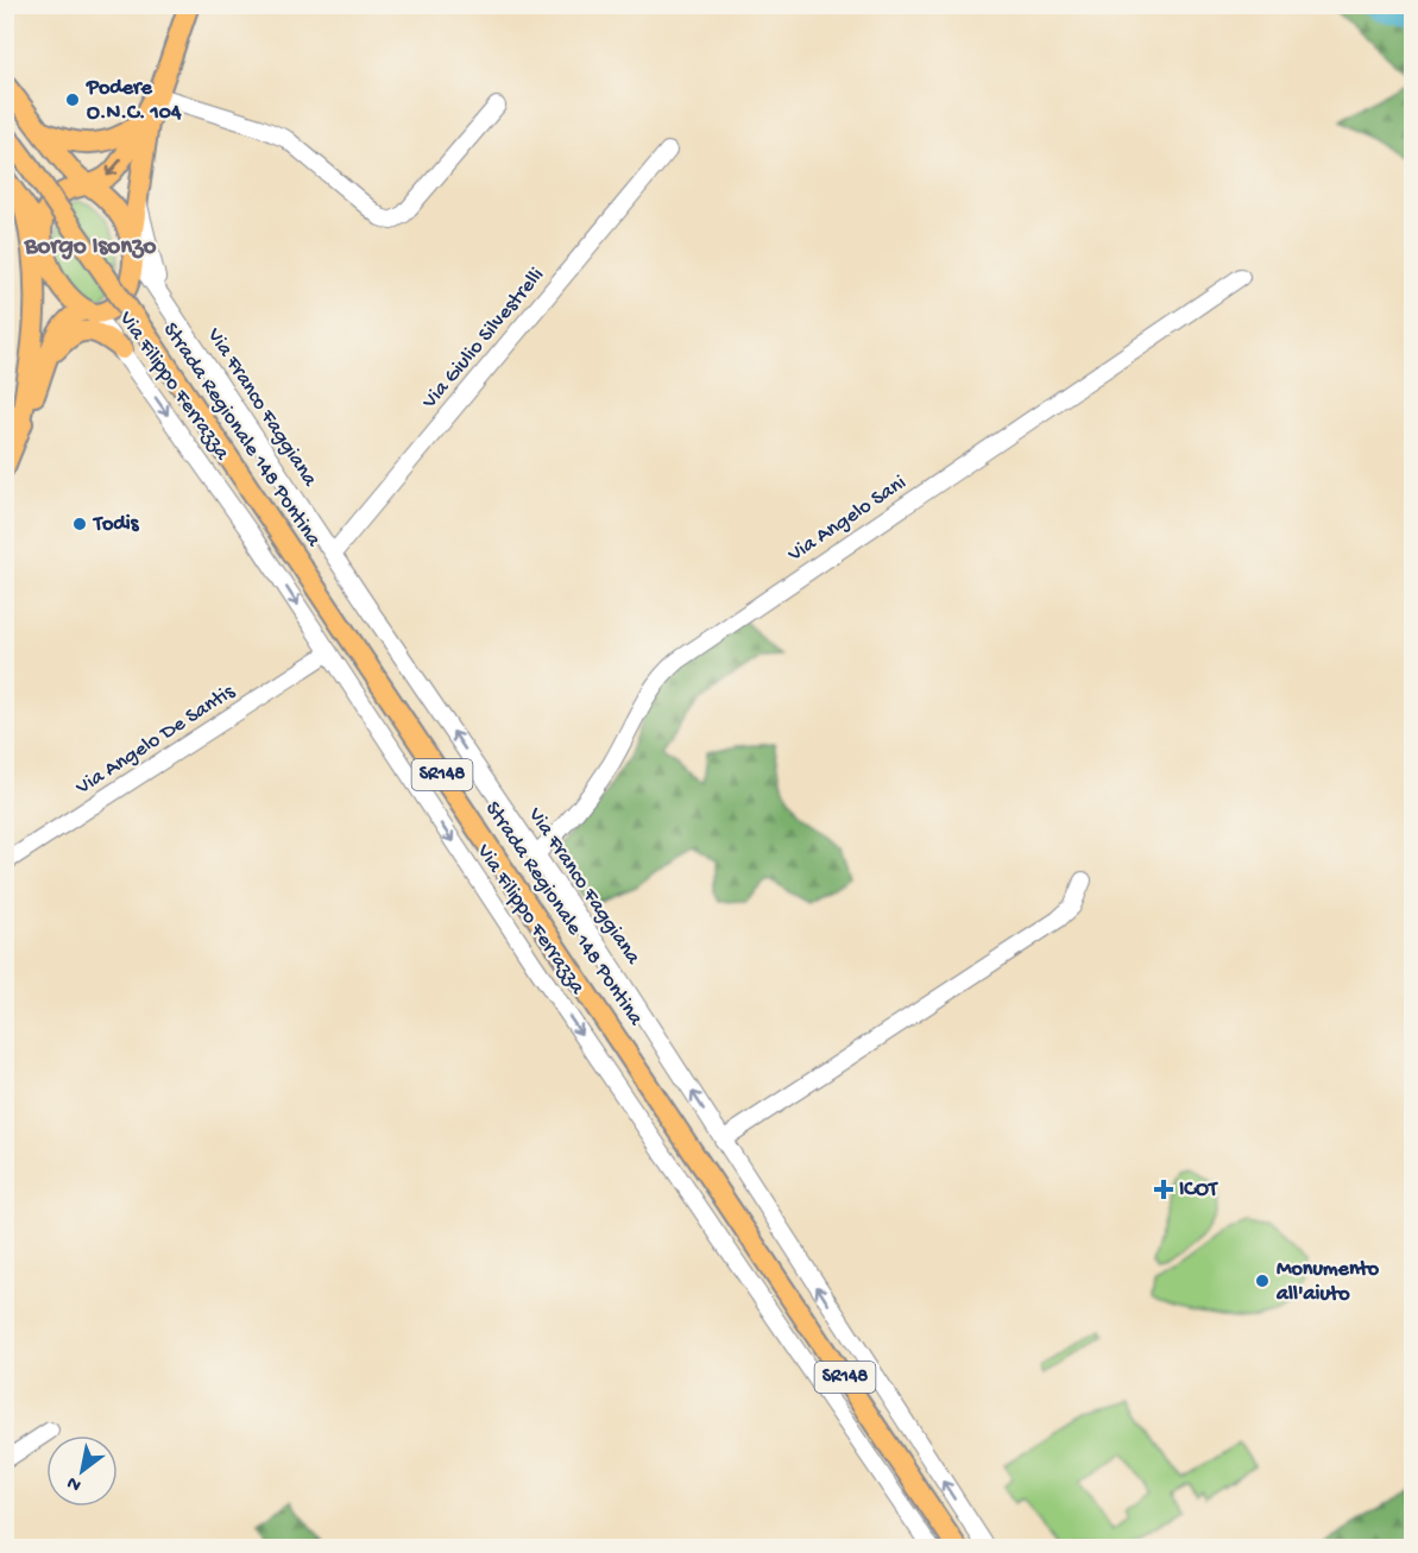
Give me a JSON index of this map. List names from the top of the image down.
{
  "streets": {
    "main road": ["Strada Regionale 148 Pontina", "SR148"],
    "street": [
      "Via Giulio Silvestrelli",
      "Via Filippo Ferrazza",
      "Via Franco Faggiana",
      "Via Angelo Sani",
      "Via Angelo De Santis"
    ]
  },
  "crossings": [
    ["Via Giulio Silvestrelli", "Via Franco Faggiana"],
    ["Via Filippo Ferrazza", "Via Franco Faggiana"],
    ["Via Filippo Ferrazza", "Via Angelo De Santis"],
    ["Via Franco Faggiana", "Via Angelo Sani"]
  ],
  "one_way": ["Via Filippo Ferrazza", "Via Franco Faggiana"],
  "districts": ["Borgo Isonzo"],
  "places": {
    "other": ["Podere O.N.C. 104", "Todis", "Monumento all'aiuto"],
    "health": ["ICOT"]
  },
  "north": "bottom left"
}
